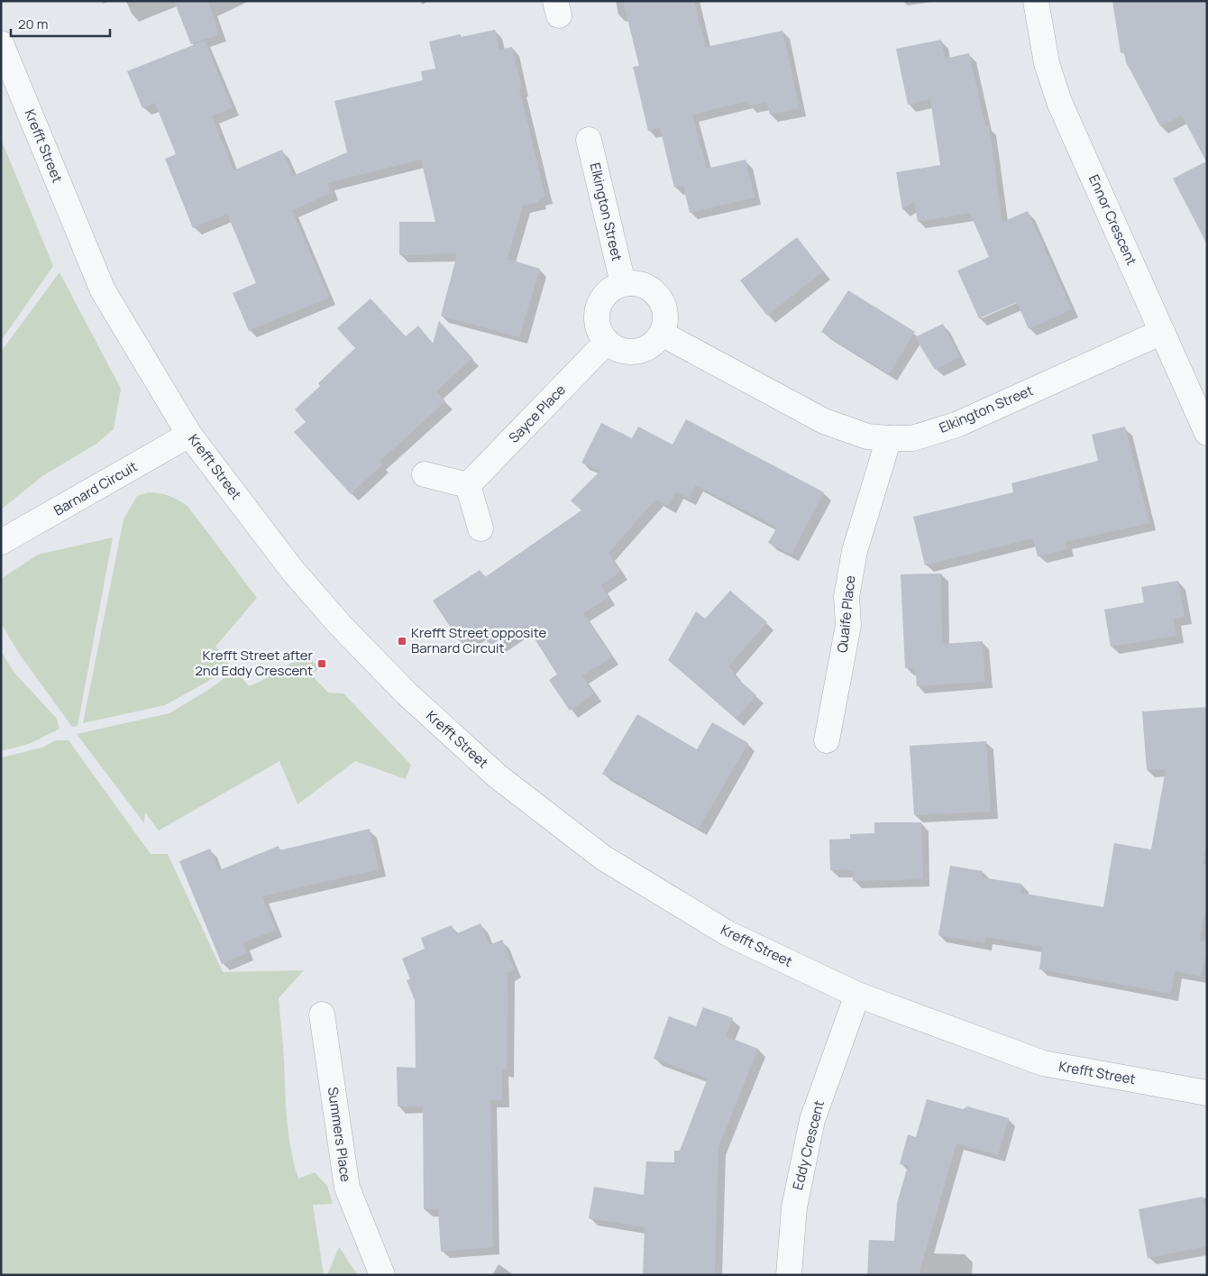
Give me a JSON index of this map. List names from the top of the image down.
{
  "streets": {
    "street": [
      "Krefft Street",
      "Elkington Street",
      "Ennor Crescent",
      "Sayce Place",
      "Barnard Circuit",
      "Quaife Place",
      "Summers Place",
      "Eddy Crescent"
    ]
  },
  "crossings": [
    ["Krefft Street", "Barnard Circuit"],
    ["Krefft Street", "Eddy Crescent"],
    ["Elkington Street", "Ennor Crescent"],
    ["Elkington Street", "Sayce Place"],
    ["Elkington Street", "Quaife Place"]
  ],
  "places": {
    "transit": ["Krefft Street opposite Barnard Circuit", "Krefft Street after 2nd Eddy Crescent"]
  },
  "scale_bar": "20 m"
}
